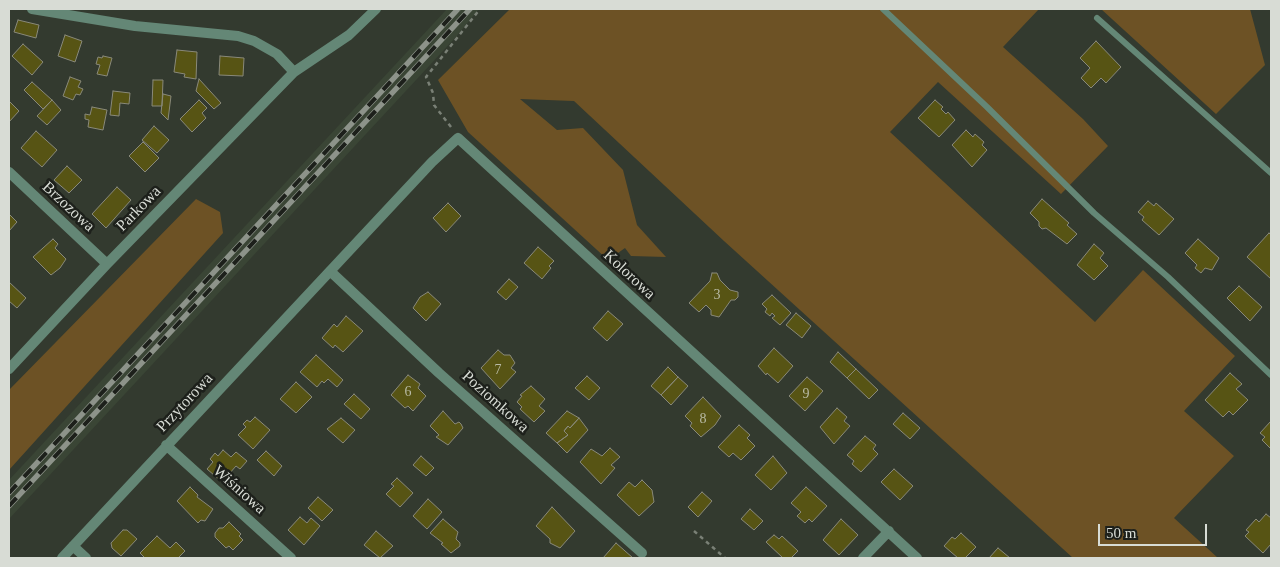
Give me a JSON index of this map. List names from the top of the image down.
{
  "streets": {
    "street": [
      "Brzozowa",
      "Parkowa",
      "Kolorowa",
      "Poziomkowa",
      "Przytorowa",
      "Wiśniowa"
    ]
  },
  "crossings": [
    ["Brzozowa", "Parkowa"],
    ["Poziomkowa", "Przytorowa"],
    ["Przytorowa", "Wiśniowa"]
  ],
  "house_numbers": [
    "3",
    "7",
    "6",
    "9",
    "8"
  ],
  "scale_bar": "50 m"
}
